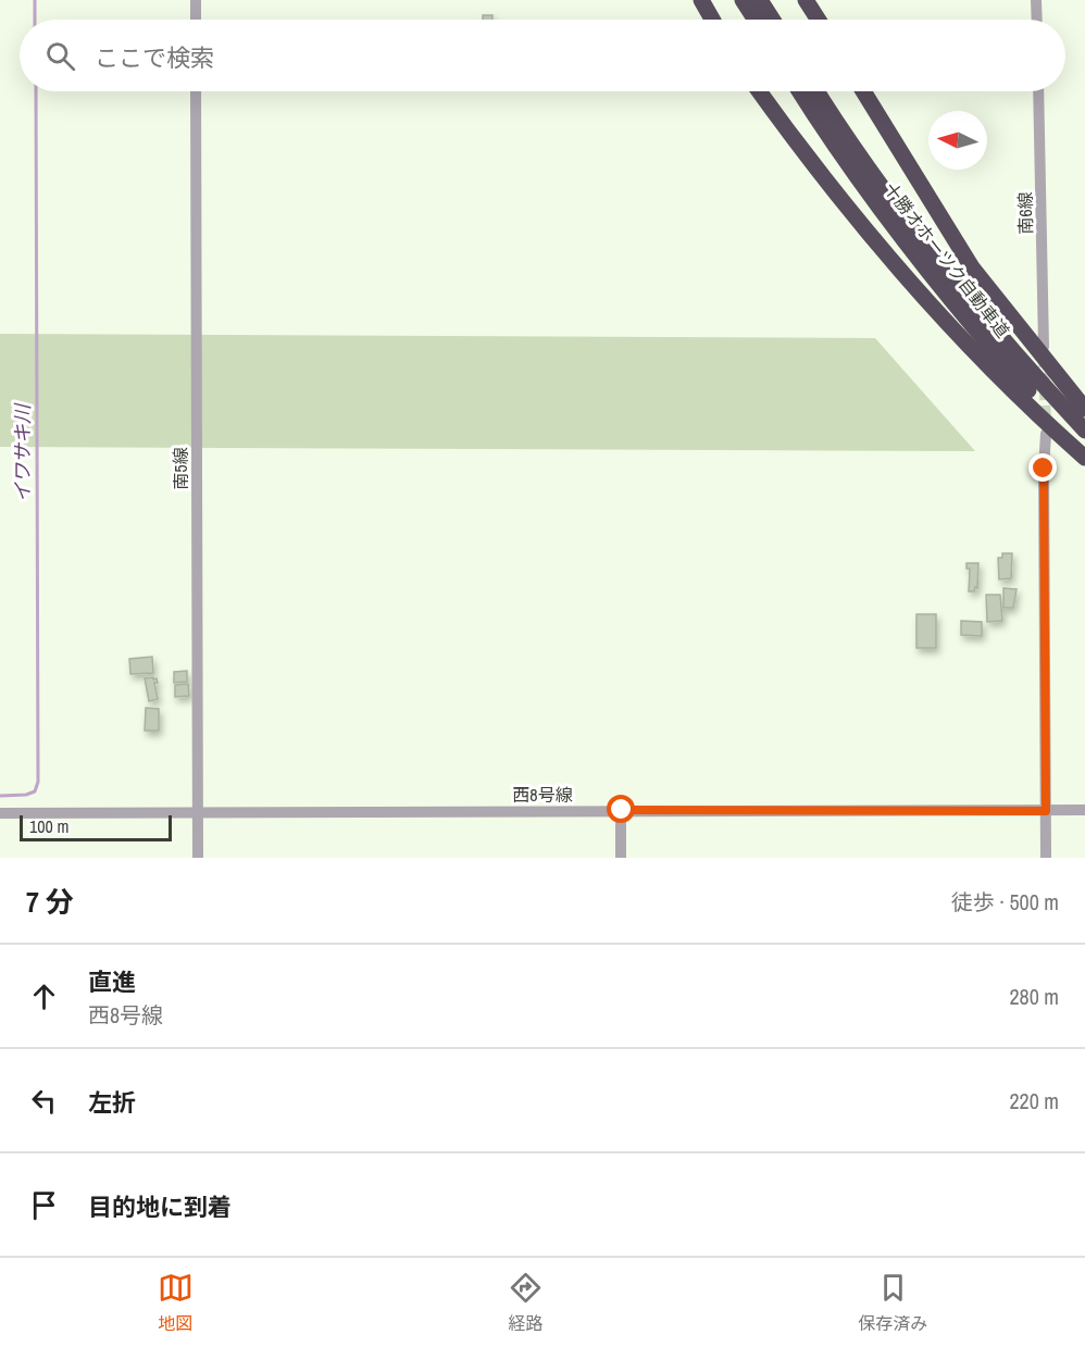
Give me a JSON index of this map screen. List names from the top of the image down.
{
  "streets": {
    "highway": ["十勝オホーツク自動車道"],
    "street": ["南6線", "南5線", "西8号線"]
  },
  "crossings": [
    ["南5線", "西8号線"]
  ],
  "water": ["イワサキ川"],
  "scale_bar": "100 m",
  "north": "left",
  "page": {
    "search": "ここで検索",
    "scale": "100 m",
    "heading": ["7 分", "徒歩 · 500 m"],
    "list": [
      ["直進", "西8号線", "280 m"],
      ["左折", "220 m"],
      "目的地に到着"
    ],
    "nav": ["地図", "経路", "保存済み"]
  }
}
